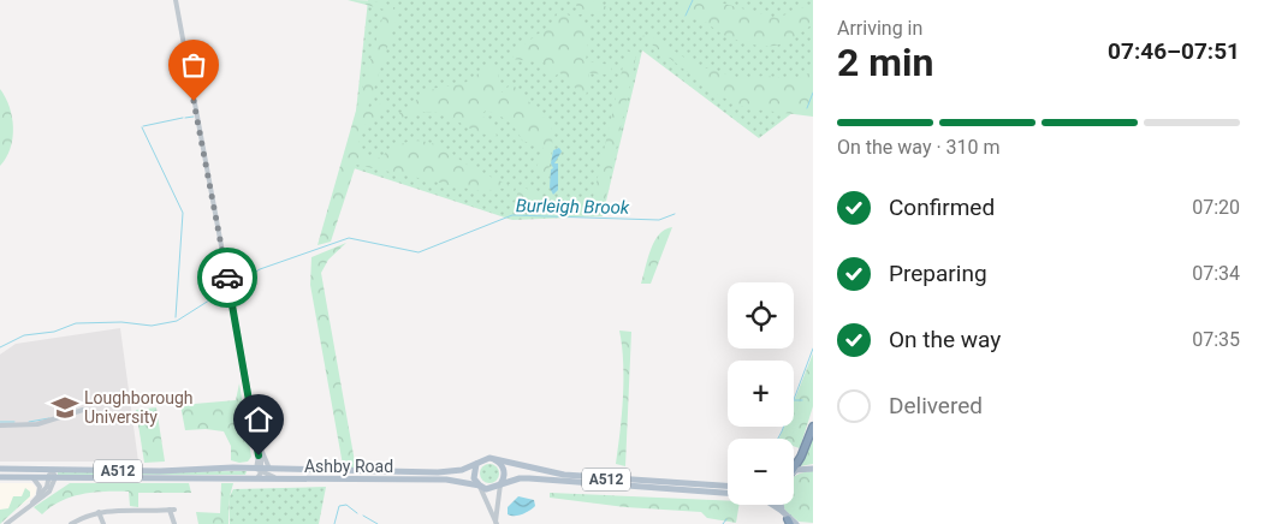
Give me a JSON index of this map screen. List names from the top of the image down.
{
  "streets": {
    "main road": ["Ashby Road", "A512"]
  },
  "crossings": [
    ["Ashby Road", "A512"]
  ],
  "water": ["Burleigh Brook"],
  "places": {
    "school or university": ["Loughborough University"]
  },
  "page": {
    "heading": ["2 min", "Arriving in", "07:46–07:51"],
    "bar": "On the way · 310 m",
    "list": [
      ["Confirmed", "07:20"],
      ["Preparing", "07:34"],
      ["On the way", "07:35"],
      "Delivered"
    ],
    "map_buttons": ["+", "−"]
  }
}
